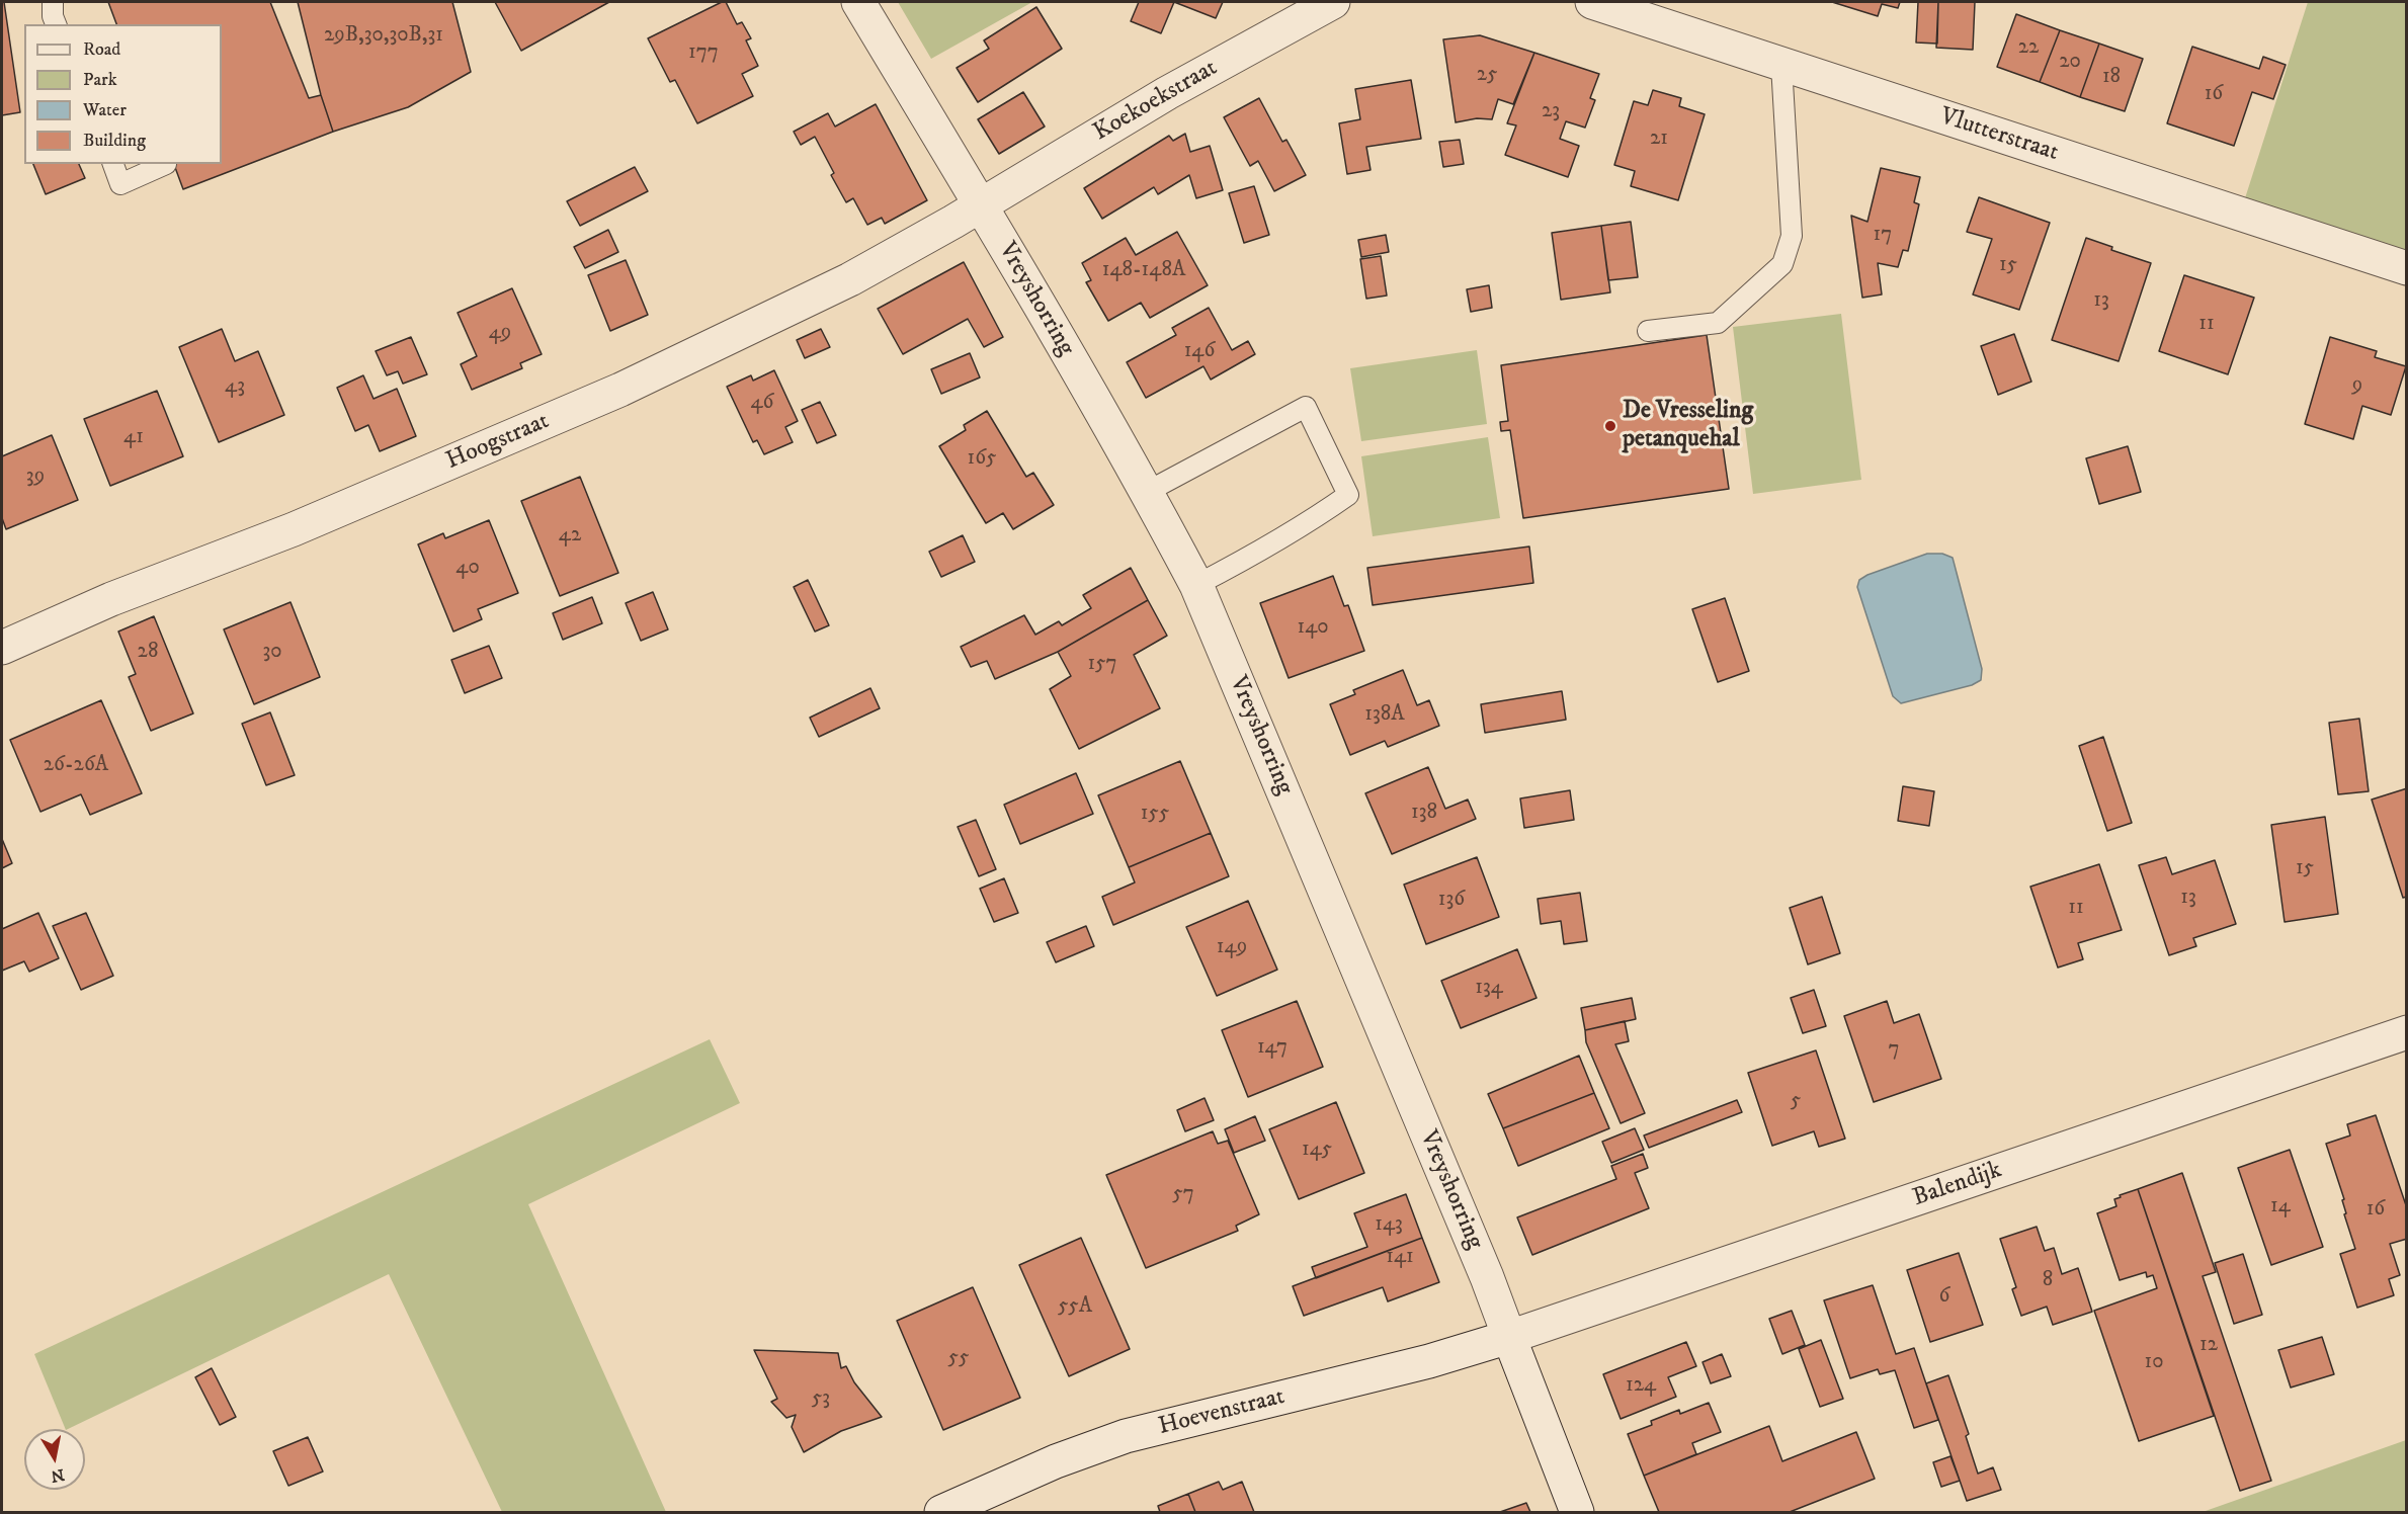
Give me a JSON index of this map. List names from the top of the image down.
{
  "streets": {
    "street": [
      "Koekoekstraat",
      "Vlutterstraat",
      "Vreyshorring",
      "Hoogstraat",
      "Balendijk",
      "Hoevenstraat"
    ]
  },
  "crossings": [
    ["Koekoekstraat", "Vreyshorring"],
    ["Koekoekstraat", "Hoogstraat"],
    ["Vreyshorring", "Hoogstraat"],
    ["Vreyshorring", "Balendijk"],
    ["Vreyshorring", "Hoevenstraat"],
    ["Balendijk", "Hoevenstraat"]
  ],
  "places": ["De Vresseling petanquehal"],
  "house_numbers": [
    "29B,30,30B,31",
    "22",
    "177",
    "20",
    "25",
    "18",
    "16",
    "23",
    "21",
    "17",
    "15",
    "148-148A",
    "13",
    "11",
    "49",
    "146",
    "9",
    "43",
    "46",
    "41",
    "165",
    "39",
    "42",
    "40",
    "140",
    "28",
    "30",
    "157",
    "138A",
    "26-26A",
    "138",
    "155",
    "15",
    "13",
    "136",
    "11",
    "149",
    "134",
    "147",
    "7",
    "5",
    "145",
    "57",
    "14",
    "16",
    "143",
    "141",
    "8",
    "6",
    "55A",
    "12",
    "55",
    "10",
    "124",
    "53"
  ],
  "legend": [
    "Road",
    "Park",
    "Water",
    "Building"
  ],
  "north": "bottom"
}
